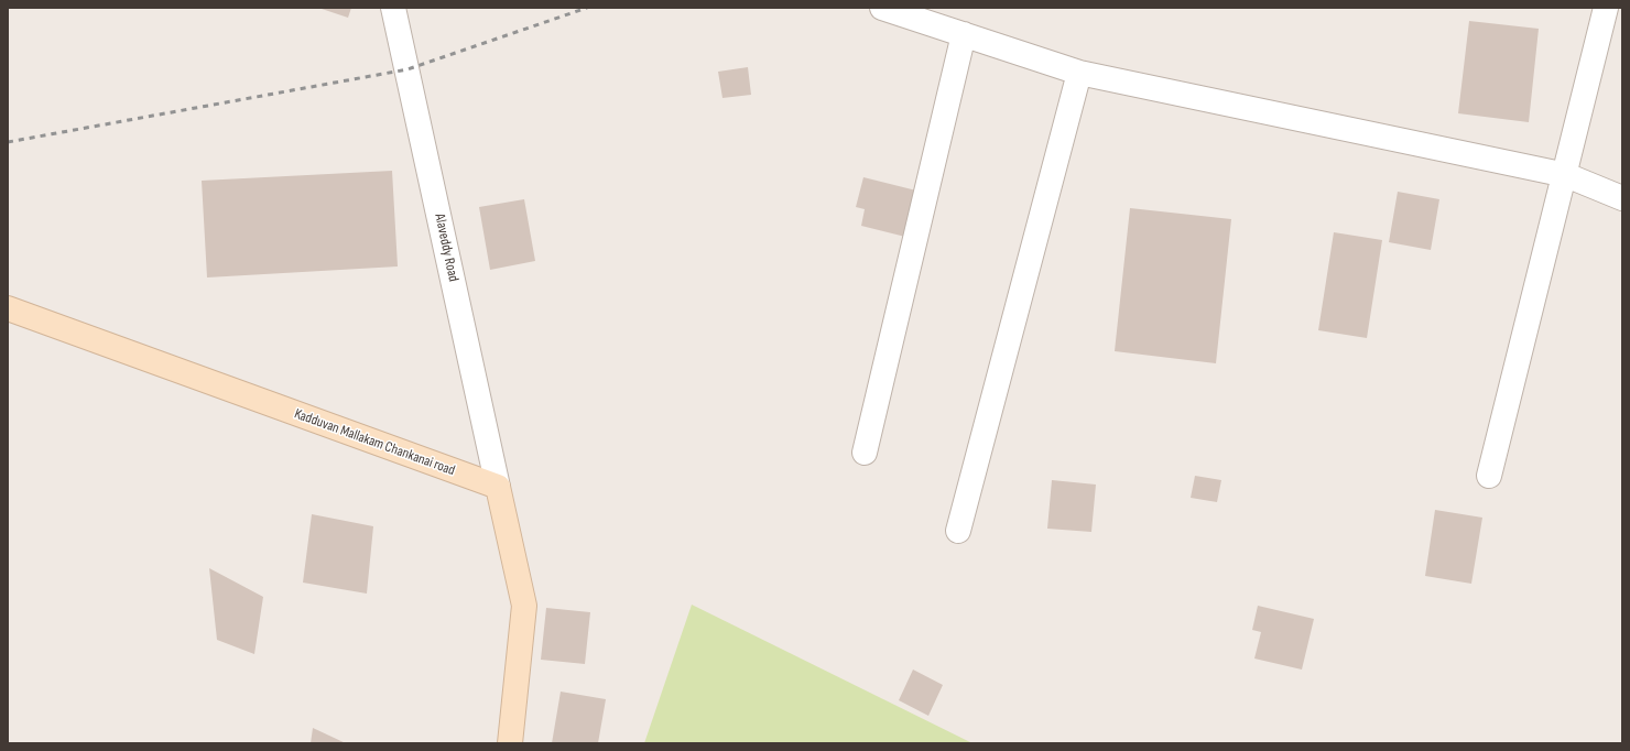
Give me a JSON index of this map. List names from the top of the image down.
{
  "streets": {
    "main road": ["Kadduvan Mallakam Chankanai road"],
    "street": ["Alaveddy Road"]
  },
  "crossings": [
    ["Alaveddy Road", "Kadduvan Mallakam Chankanai road"]
  ]
}
